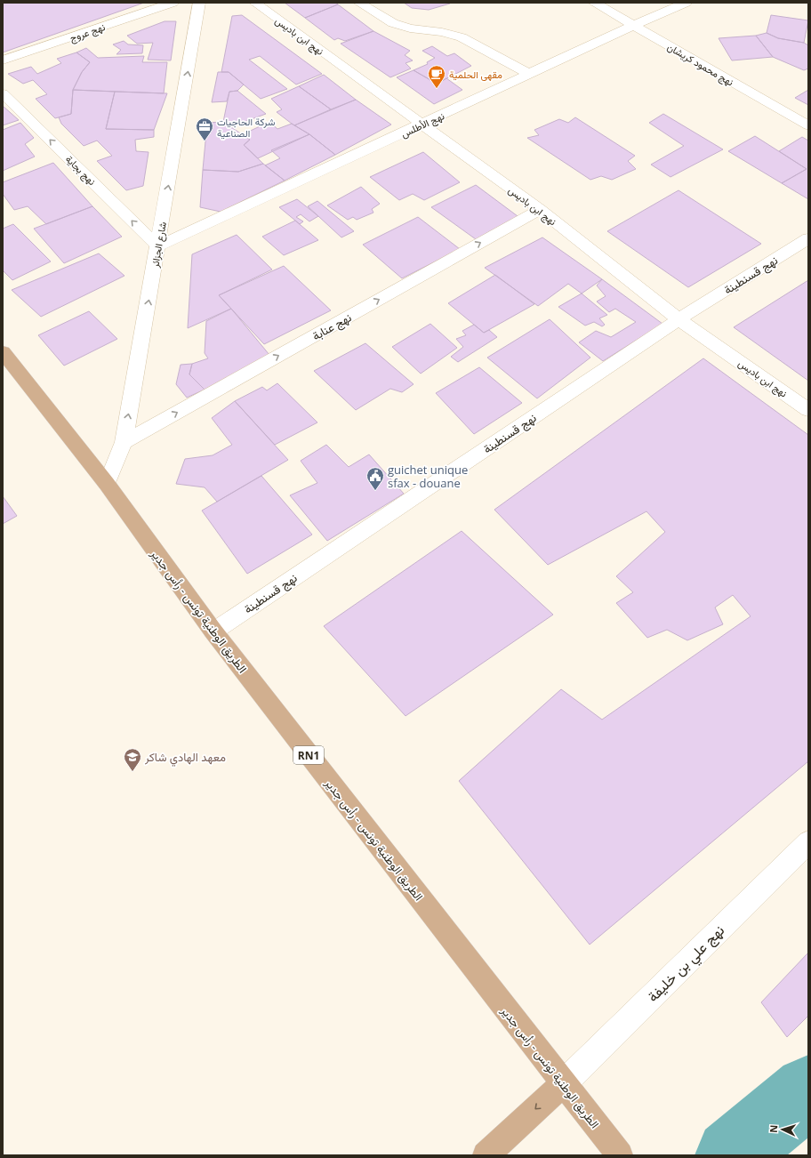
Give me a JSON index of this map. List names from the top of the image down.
{
  "streets": {
    "main road": ["الطريق الوطنية تونس - رأس جدير", "RN1"],
    "street": [
      "نهج عروج",
      "نهج ابن باديس",
      "نهج محمود كريشان",
      "نهج الأطلس",
      "نهج بجاية",
      "شارع الجزائر",
      "نهج قسنطينة",
      "نهج عنابة",
      "نهج علي بن خليفة"
    ]
  },
  "crossings": [
    ["نهج ابن باديس", "نهج الأطلس"],
    ["نهج ابن باديس", "نهج قسنطينة"],
    ["نهج ابن باديس", "نهج عنابة"],
    ["نهج محمود كريشان", "نهج الأطلس"],
    ["نهج الأطلس", "نهج بجاية"],
    ["نهج الأطلس", "شارع الجزائر"],
    ["نهج بجاية", "شارع الجزائر"],
    ["شارع الجزائر", "نهج عنابة"],
    ["شارع الجزائر", "الطريق الوطنية تونس - رأس جدير"],
    ["نهج قسنطينة", "الطريق الوطنية تونس - رأس جدير"],
    ["الطريق الوطنية تونس - رأس جدير", "نهج علي بن خليفة"]
  ],
  "one_way": ["نهج بجاية", "شارع الجزائر", "نهج عنابة"],
  "places": {
    "cafe": ["مقهى الحلمية"],
    "office": ["شركة الحاجيات الصناعية"],
    "public building": ["guichet unique sfax - douane"],
    "school or university": ["معهد الهادي شاكر"]
  },
  "north": "left"
}
